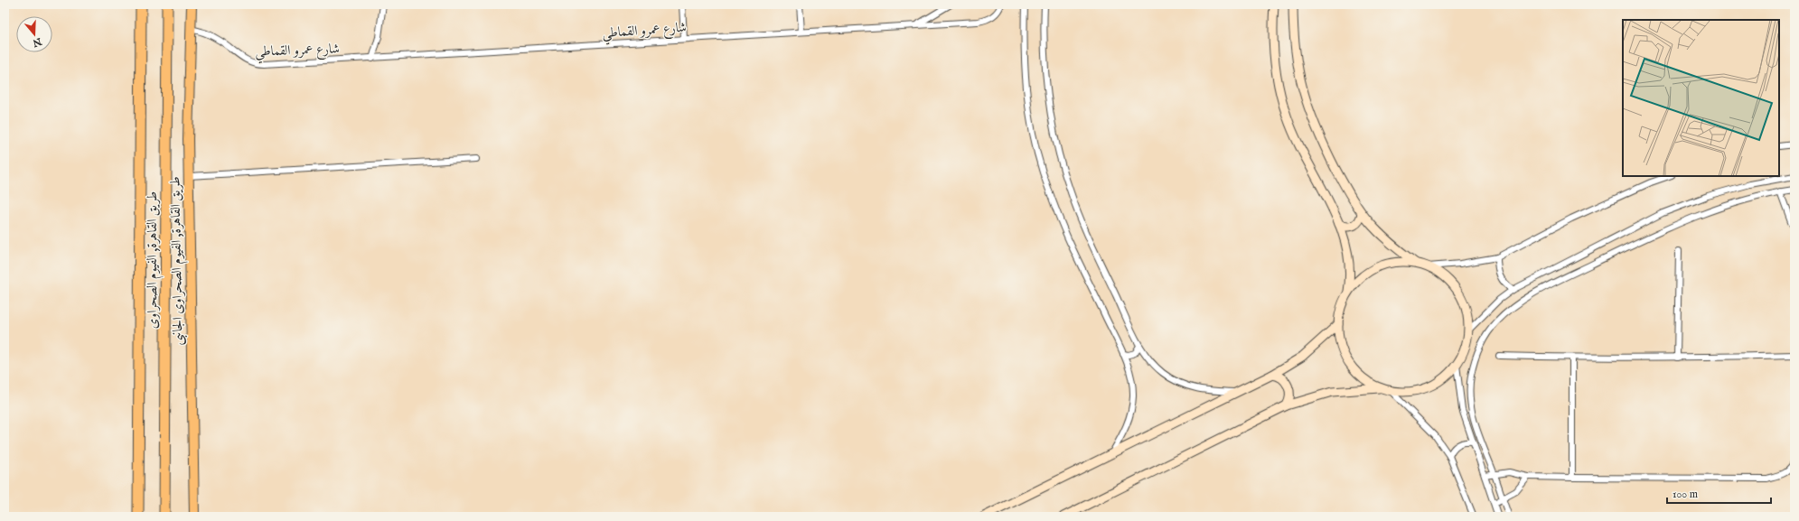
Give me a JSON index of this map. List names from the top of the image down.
{
  "streets": {
    "highway": ["طريق القاهرة, الفيوم الصحراوى"],
    "main road": ["طريق القاهرة, الفيوم الصحراوى الجانبى"],
    "street": ["شارع عمرو القماطي"]
  },
  "crossings": [
    ["شارع عمرو القماطي", "طريق القاهرة, الفيوم الصحراوى الجانبى"]
  ],
  "scale_bar": "100 m",
  "north": "bottom"
}
